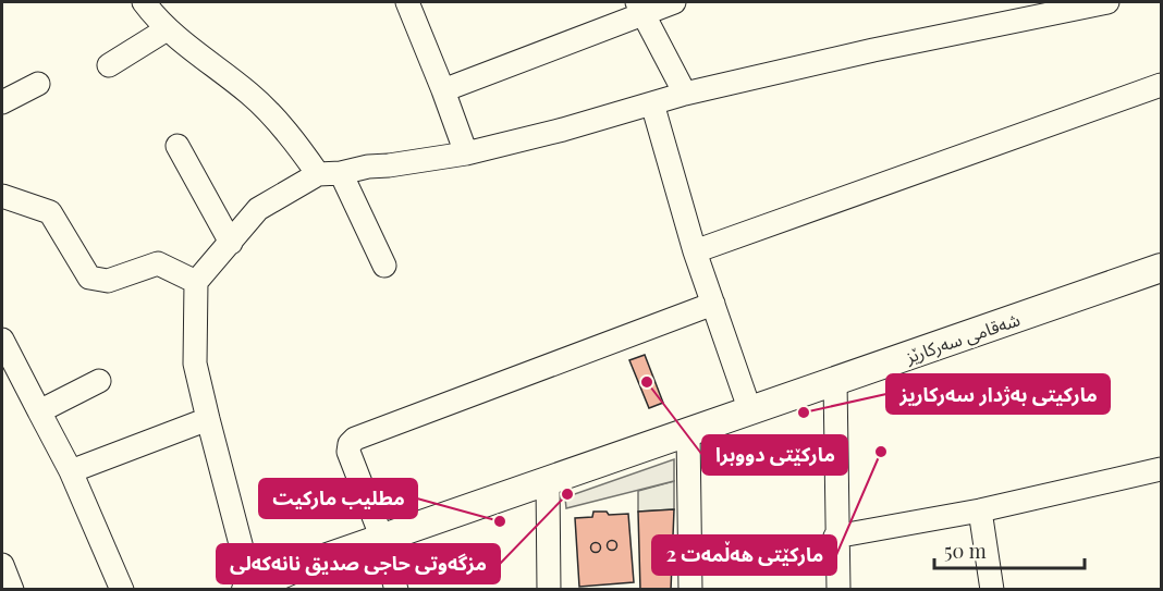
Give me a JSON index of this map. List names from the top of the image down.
{
  "streets": {
    "main road": ["شەقامی سەرکارێز"]
  },
  "places": [
    "ماركێتى دووبرا",
    "مارکیتی بەژدار سەرکاریز",
    "مارکێتی هەڵمەت 2",
    "مزگەوتی حاجی صدیق نانەکەلی",
    "مطلیب مارکیت"
  ],
  "scale_bar": "50 m"
}
